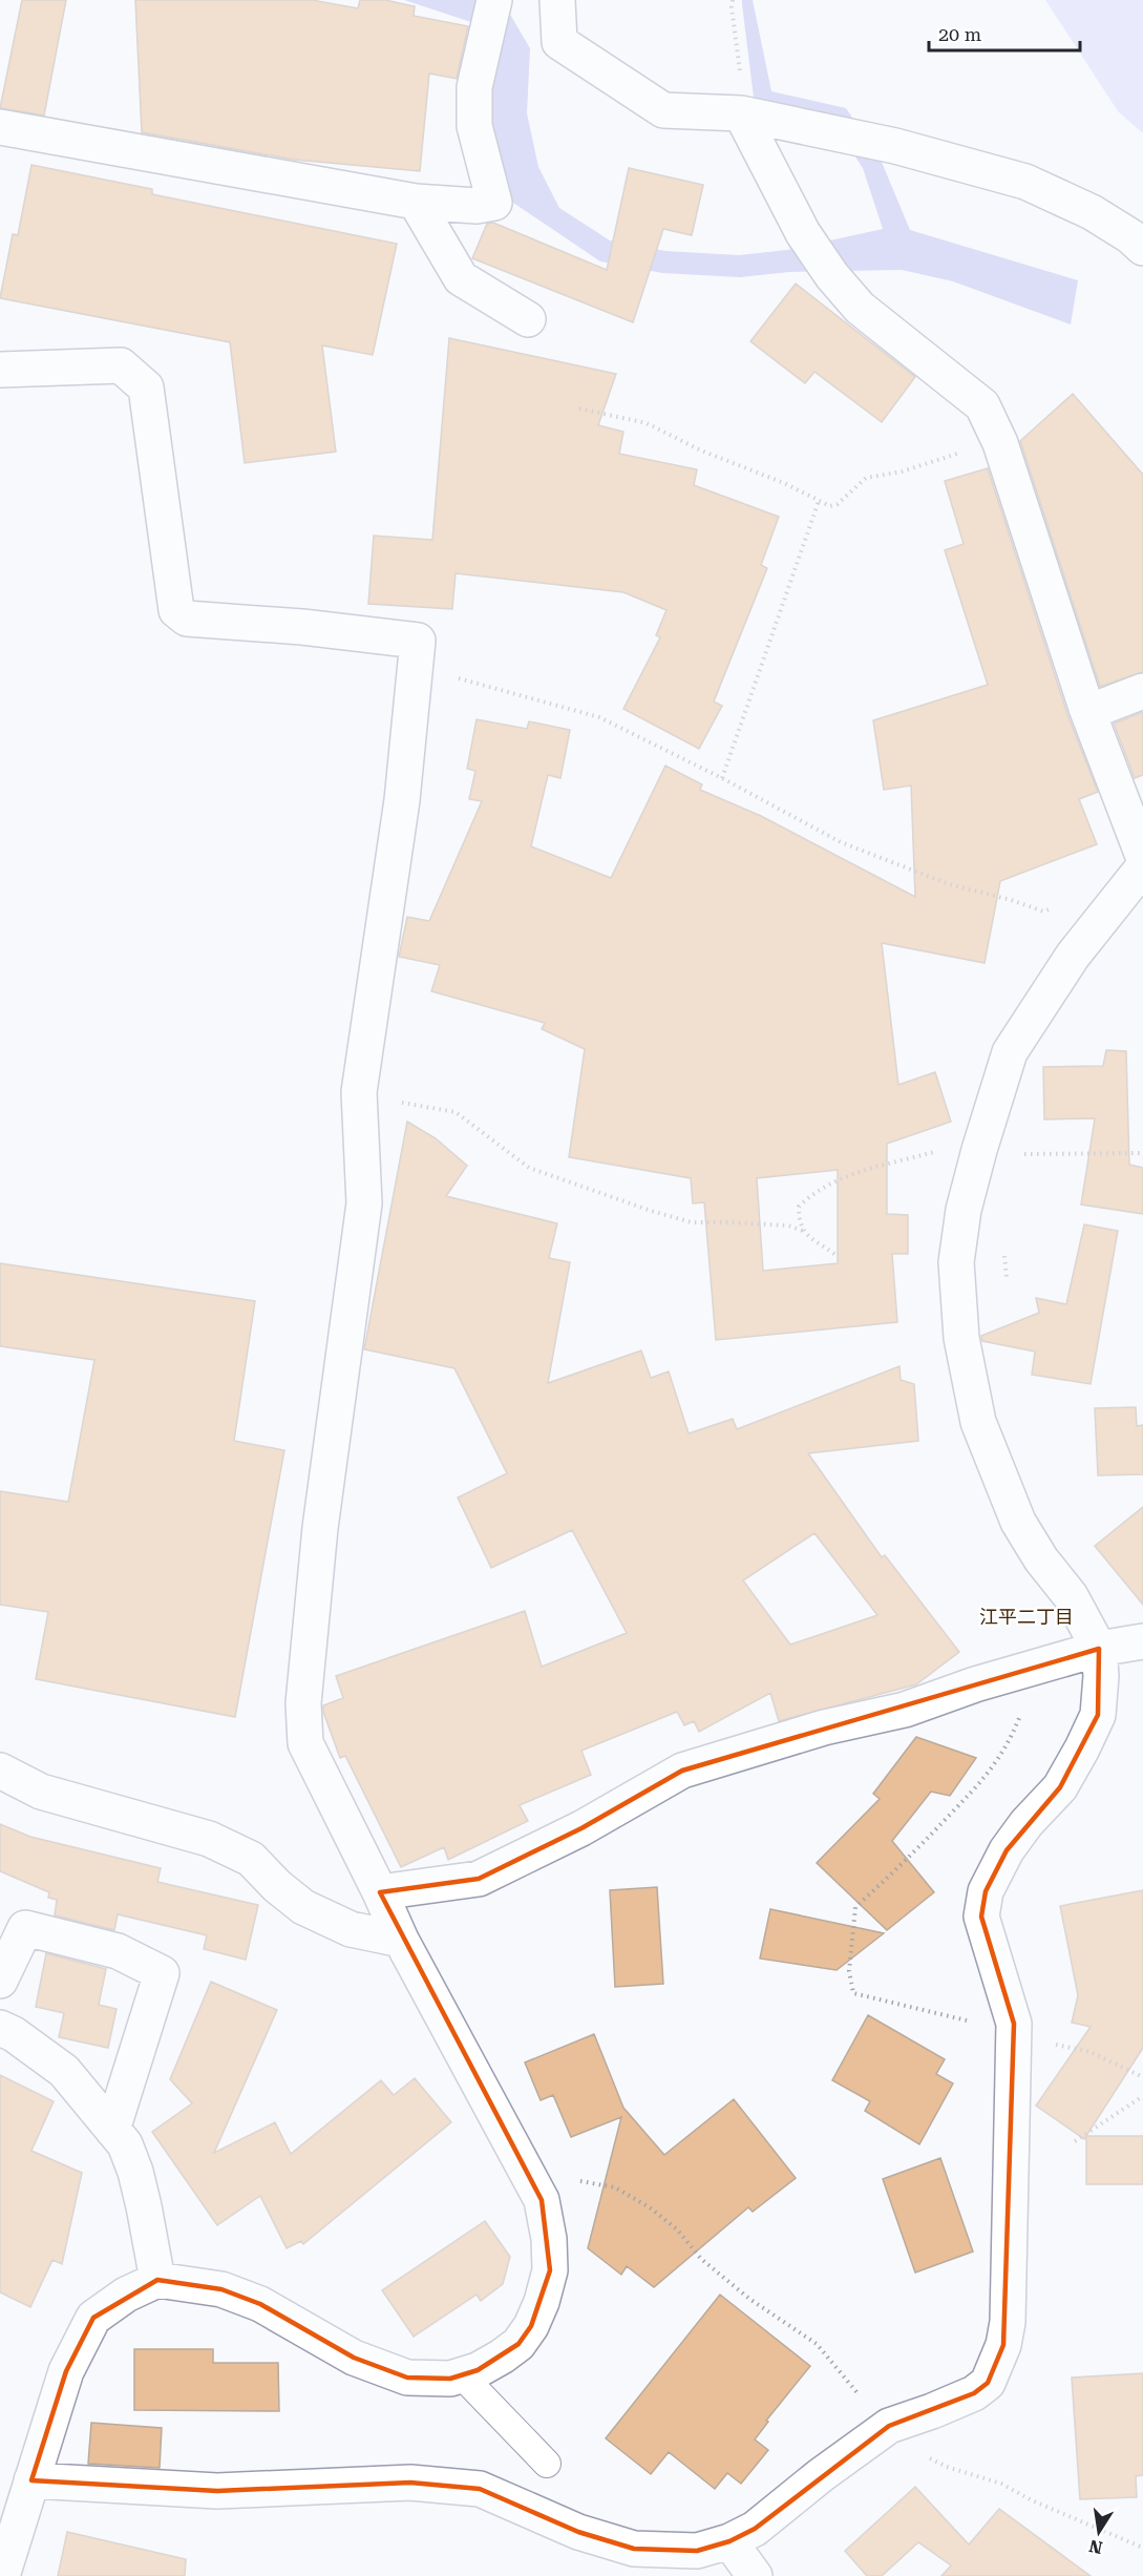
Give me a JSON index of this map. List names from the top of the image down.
{
  "districts": ["江平二丁目"],
  "scale_bar": "20 m",
  "north": "bottom"
}
